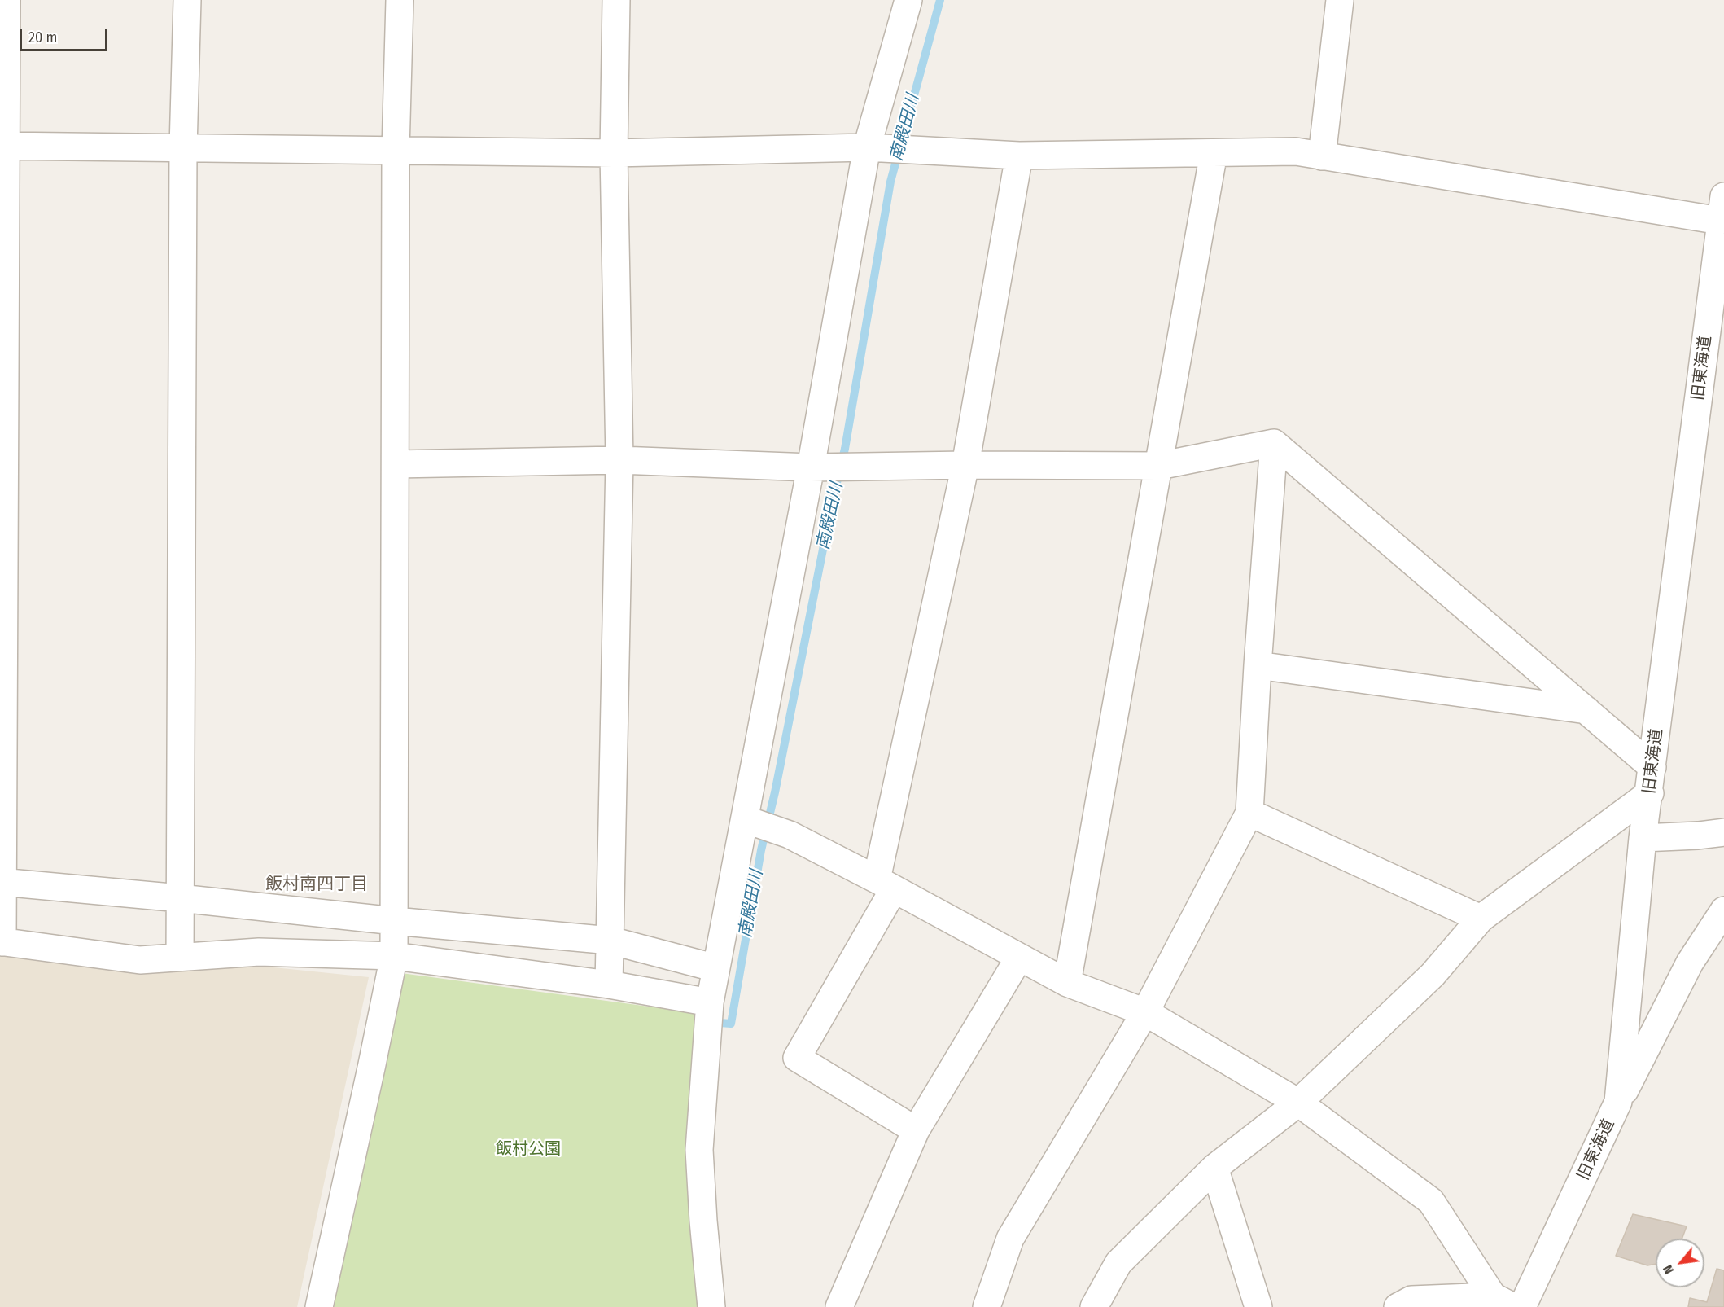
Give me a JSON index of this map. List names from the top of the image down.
{
  "streets": {
    "street": ["旧東海道"]
  },
  "districts": ["飯村南四丁目"],
  "water": ["南殿田川"],
  "parks": ["飯村公園"],
  "scale_bar": "20 m",
  "north": "bottom left"
}
